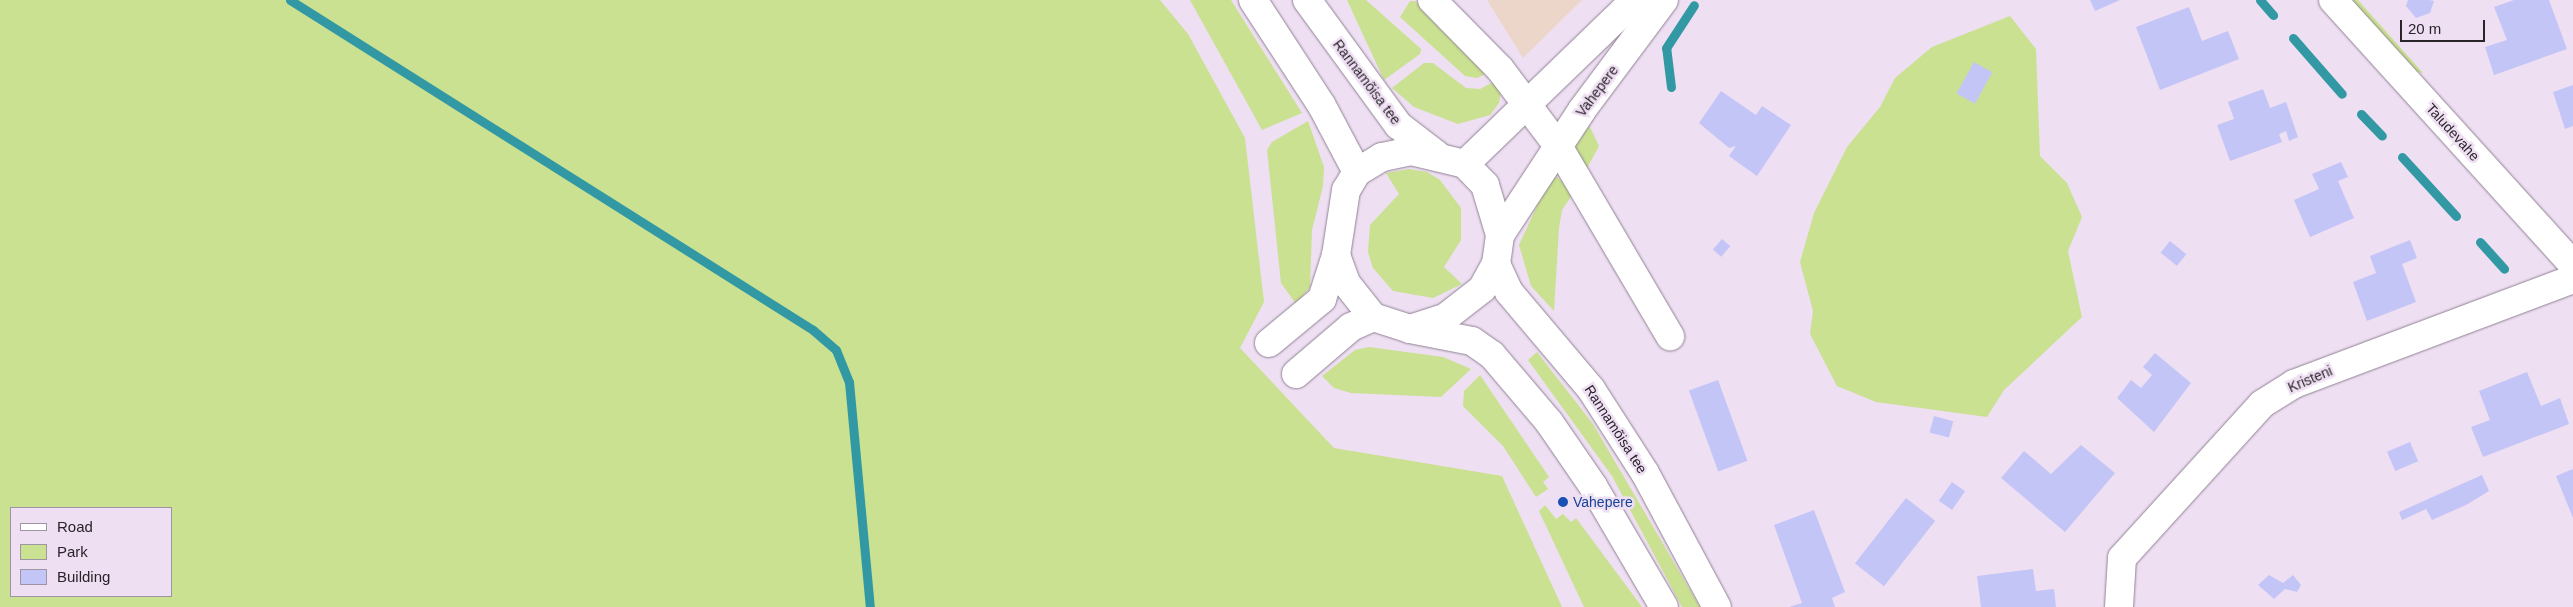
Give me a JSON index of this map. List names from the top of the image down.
{
  "streets": {
    "street": [
      "Rannamõisa tee",
      "Vahepere",
      "Taludevahe",
      "Kristeni"
    ]
  },
  "crossings": [
    ["Rannamõisa tee", "Vahepere"]
  ],
  "places": ["Vahepere"],
  "legend": ["Road", "Park", "Building"],
  "scale_bar": "20 m"
}
